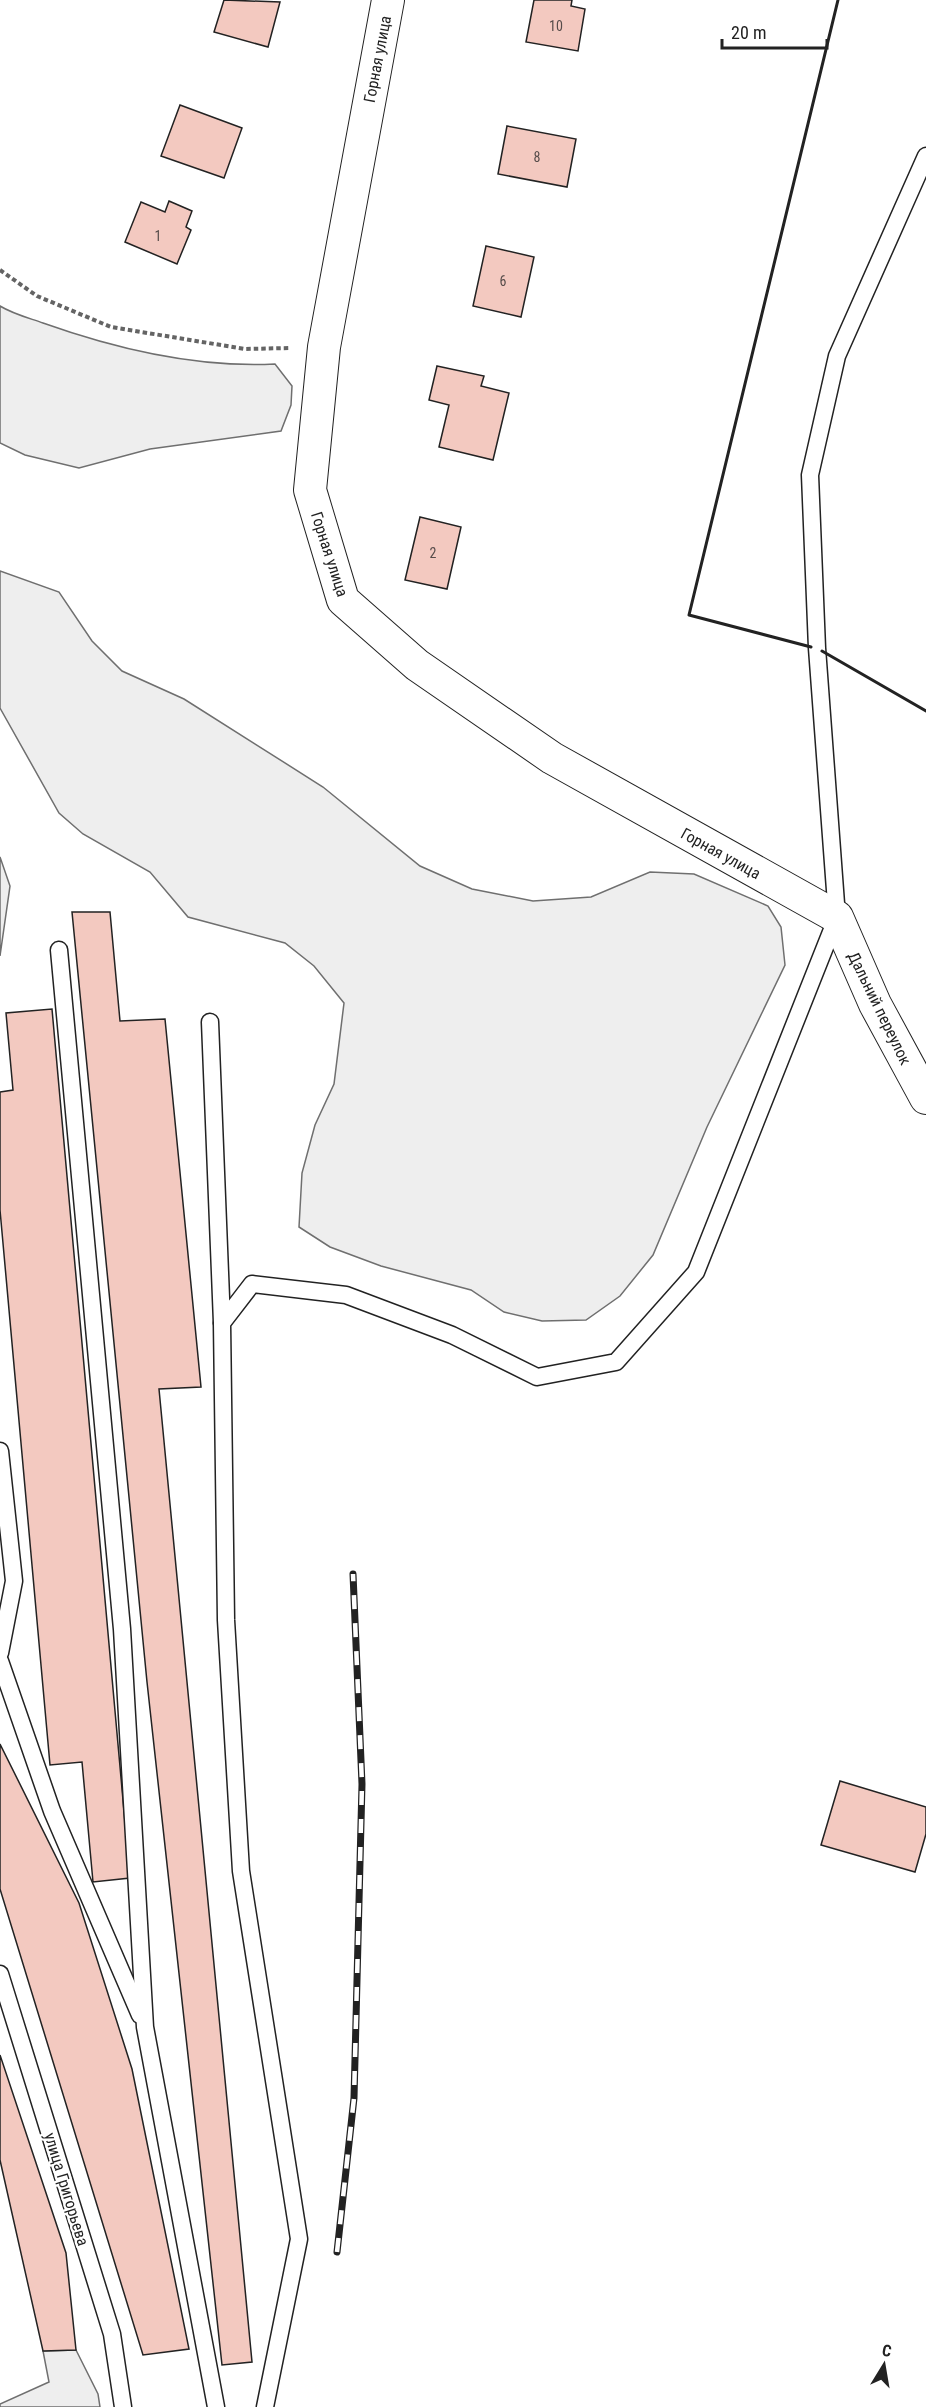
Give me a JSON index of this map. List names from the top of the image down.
{
  "streets": {
    "street": ["Горная улица", "Дальний переулок"],
    "lane": ["улица Григорьева"]
  },
  "crossings": [
    ["Горная улица", "Дальний переулок"]
  ],
  "house_numbers": [
    "10",
    "8",
    "1",
    "6",
    "2"
  ],
  "scale_bar": "20 m",
  "north": "top"
}
